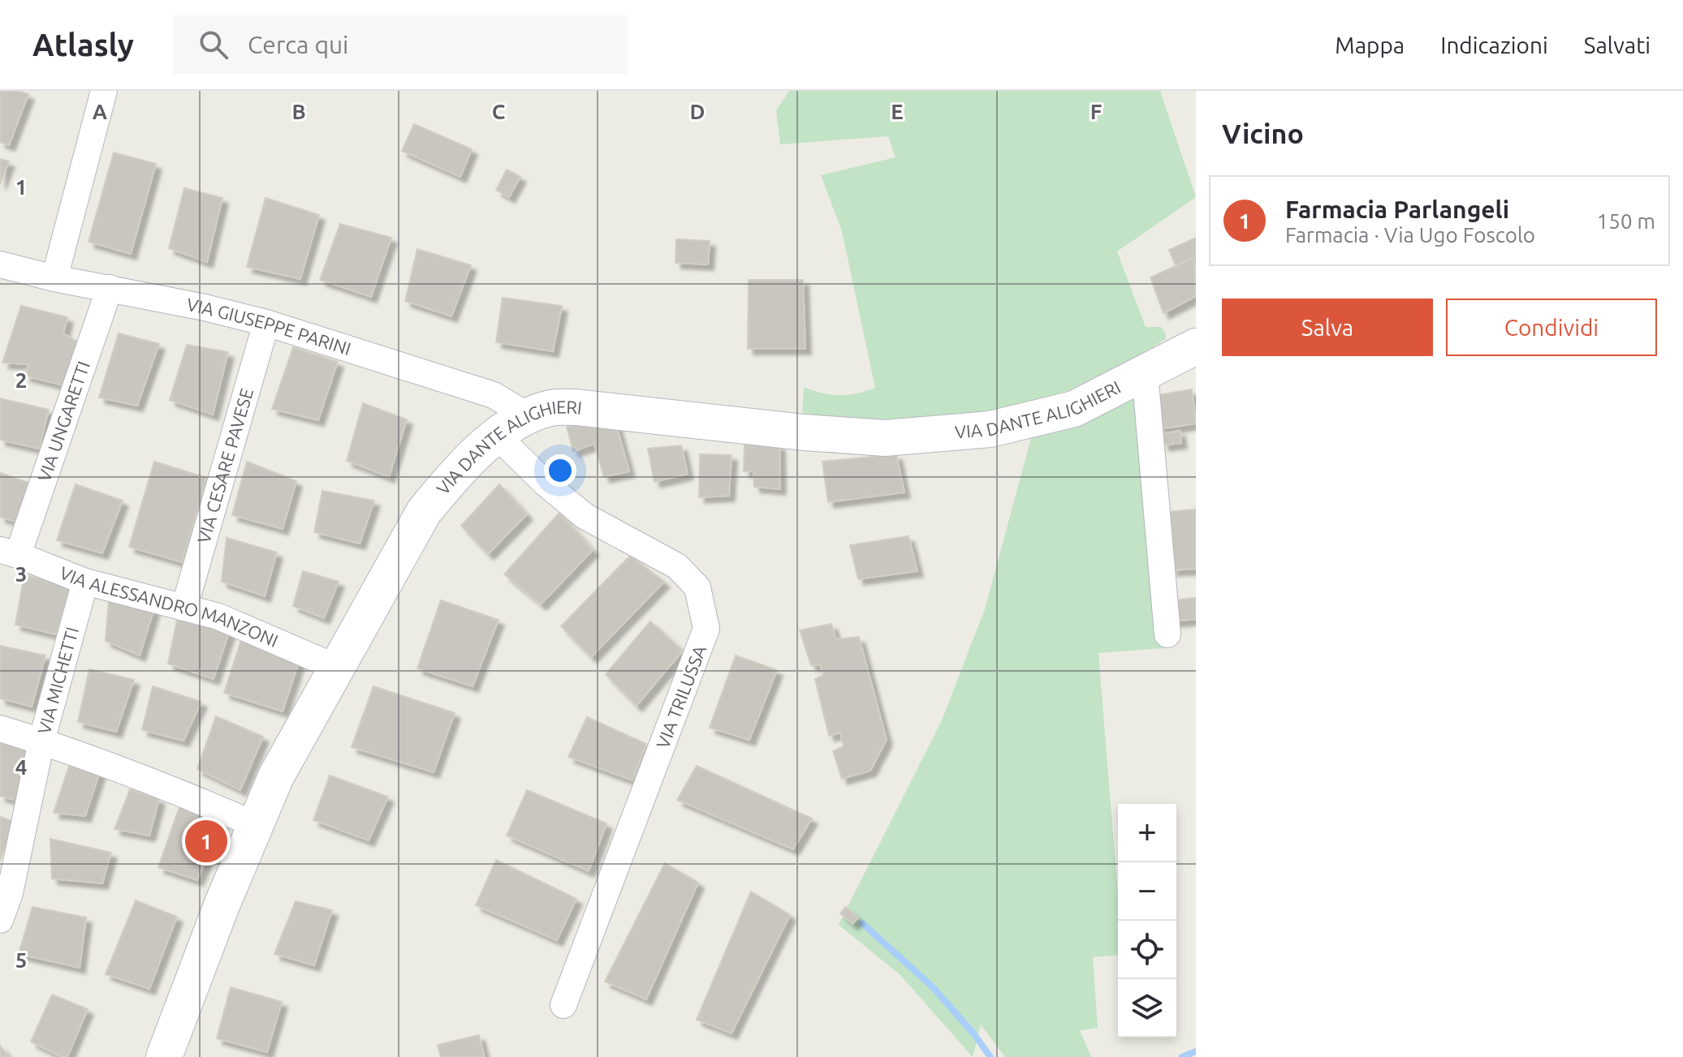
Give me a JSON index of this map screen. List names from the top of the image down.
{
  "streets": {
    "main road": ["VIA DANTE ALIGHIERI"],
    "street": [
      "VIA GIUSEPPE PARINI",
      "VIA UNGARETTI",
      "VIA CESARE PAVESE",
      "VIA ALESSANDRO MANZONI",
      "VIA MICHETTI",
      "VIA TRILUSSA"
    ]
  },
  "crossings": [
    ["VIA GIUSEPPE PARINI", "VIA DANTE ALIGHIERI"],
    ["VIA GIUSEPPE PARINI", "VIA UNGARETTI"],
    ["VIA GIUSEPPE PARINI", "VIA CESARE PAVESE"],
    ["VIA DANTE ALIGHIERI", "VIA ALESSANDRO MANZONI"],
    ["VIA DANTE ALIGHIERI", "VIA TRILUSSA"],
    ["VIA UNGARETTI", "VIA ALESSANDRO MANZONI"],
    ["VIA CESARE PAVESE", "VIA ALESSANDRO MANZONI"],
    ["VIA ALESSANDRO MANZONI", "VIA MICHETTI"]
  ],
  "page": {
    "header": "Atlasly",
    "search": "Cerca qui",
    "nav": ["Mappa", "Indicazioni", "Salvati"],
    "heading": "Vicino",
    "list": [
      {
        "mark": "1",
        "name": "Farmacia Parlangeli",
        "note": "Farmacia · Via Ugo Foscolo",
        "value": "150 m"
      }
    ],
    "buttons": ["Salva", "Condividi"],
    "map_buttons": ["+", "−"],
    "pins": "1"
  },
  "grid": {
    "columns": [
      "A",
      "B",
      "C",
      "D",
      "E",
      "F"
    ],
    "rows": [
      "1",
      "2",
      "3",
      "4",
      "5"
    ]
  }
}
